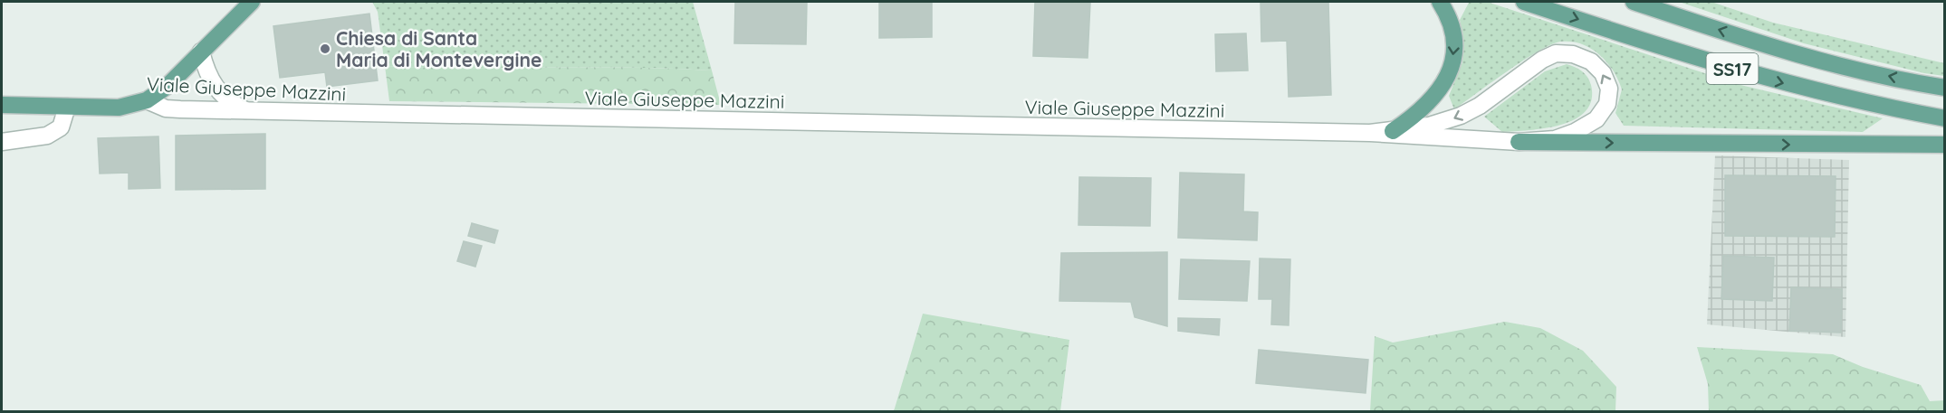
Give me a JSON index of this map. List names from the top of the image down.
{
  "streets": {
    "main road": ["SS17", "Viale Giuseppe Mazzini"]
  },
  "places": ["Chiesa di Santa Maria di Montevergine"]
}
